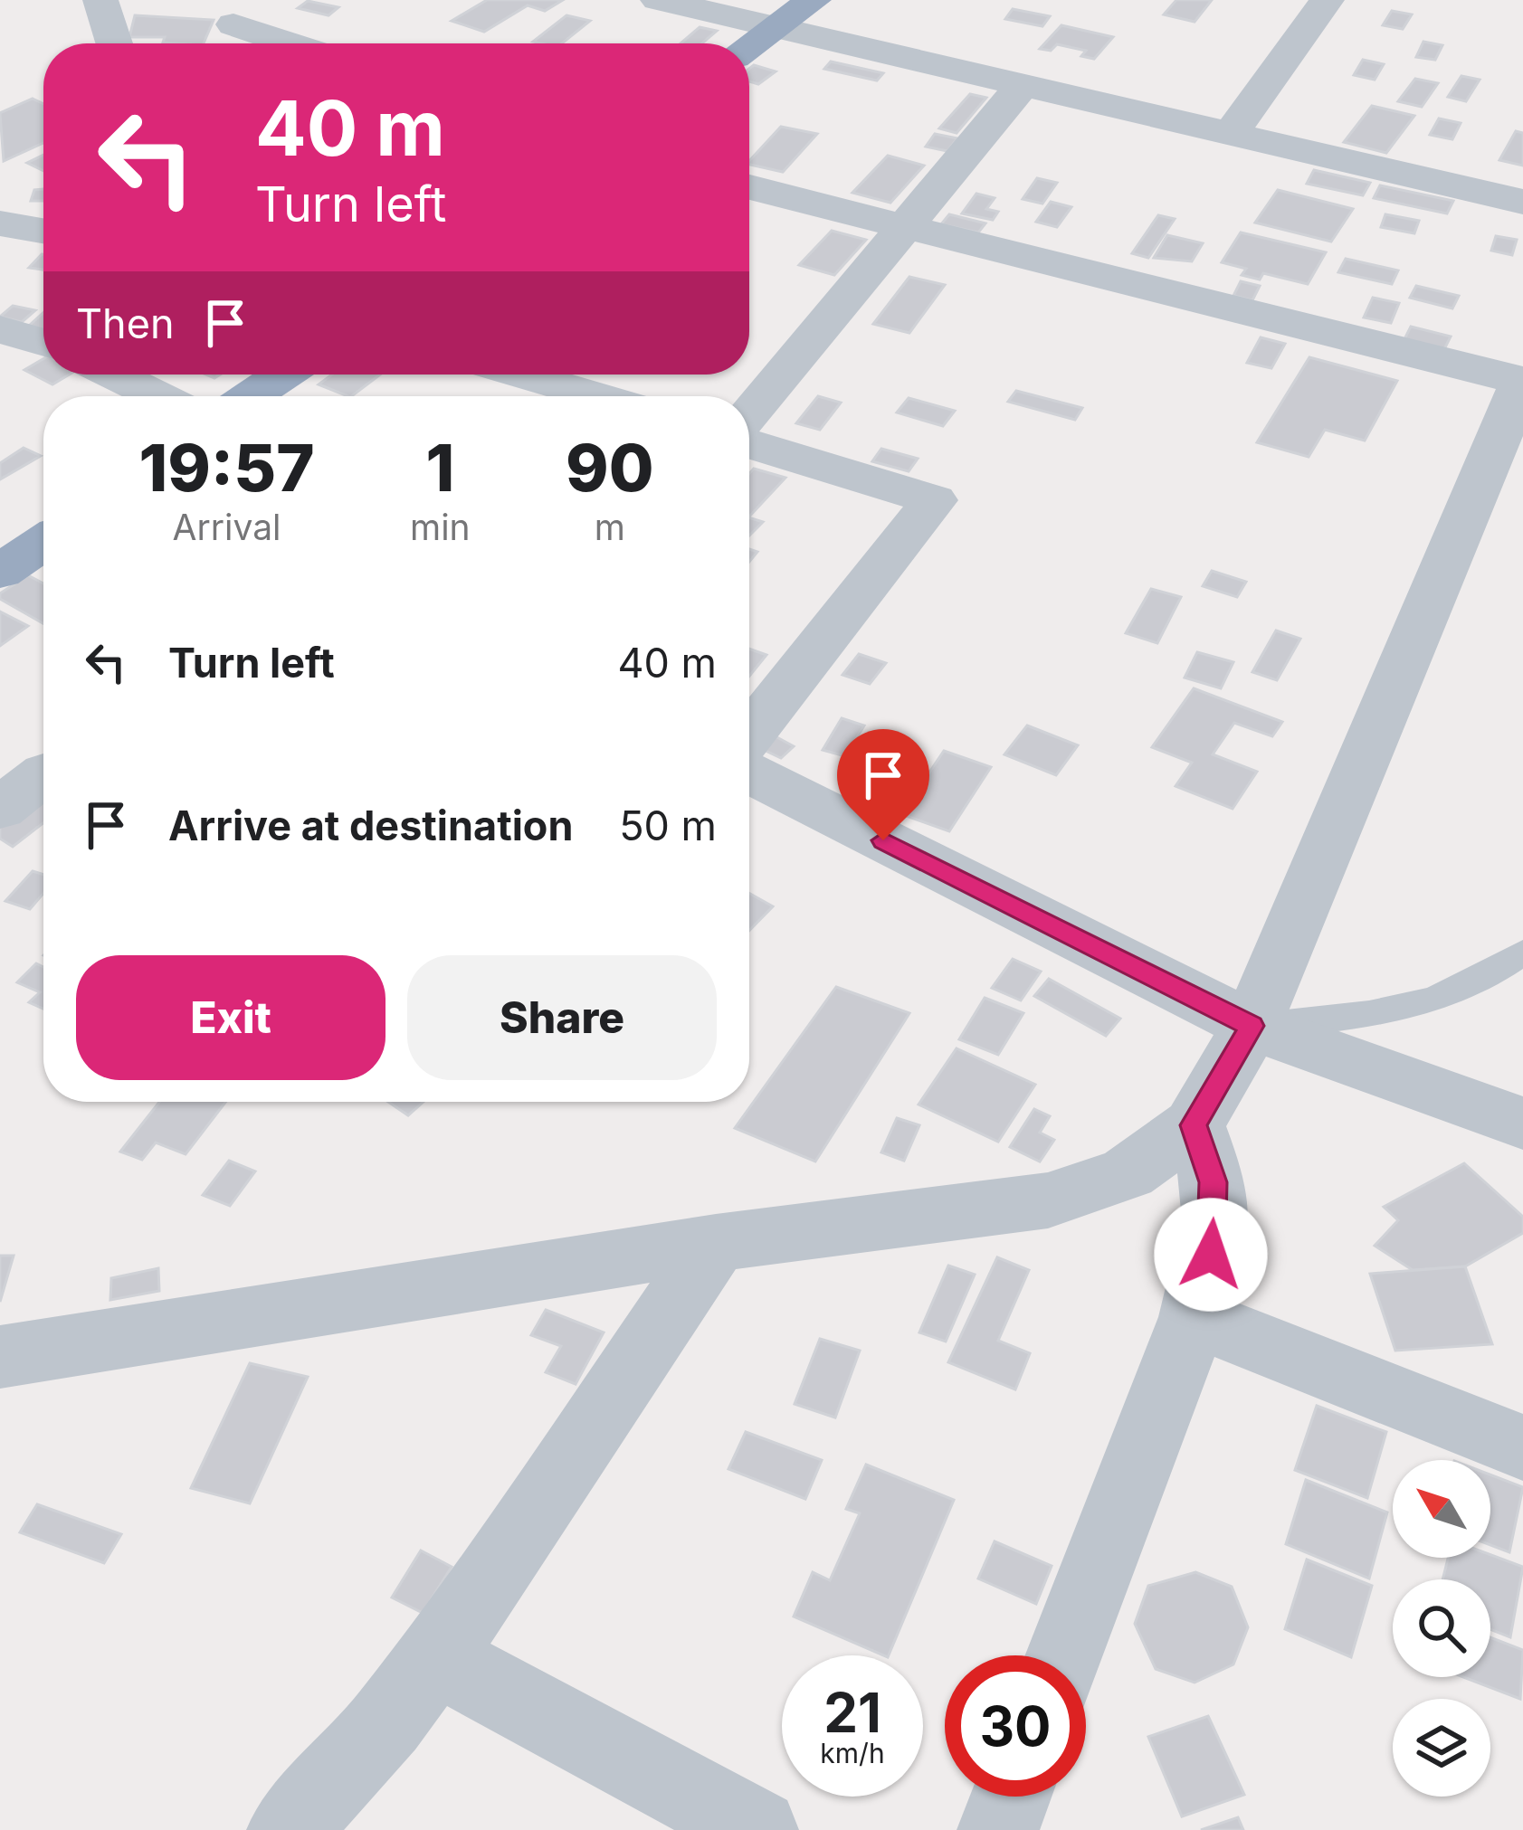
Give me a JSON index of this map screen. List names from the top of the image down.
{
  "north": "top left",
  "page": {
    "turn": ["40 m", "Turn left"],
    "then": "Then",
    "eta": [
      "19:57",
      "Arrival",
      "1",
      "min",
      "90",
      "m"
    ],
    "list": [
      {
        "name": "Turn left",
        "value": "40 m"
      },
      {
        "name": "Arrive at destination",
        "value": "50 m"
      }
    ],
    "buttons": ["Exit", "Share"],
    "speed": "21 km/h",
    "limit": "30"
  }
}
